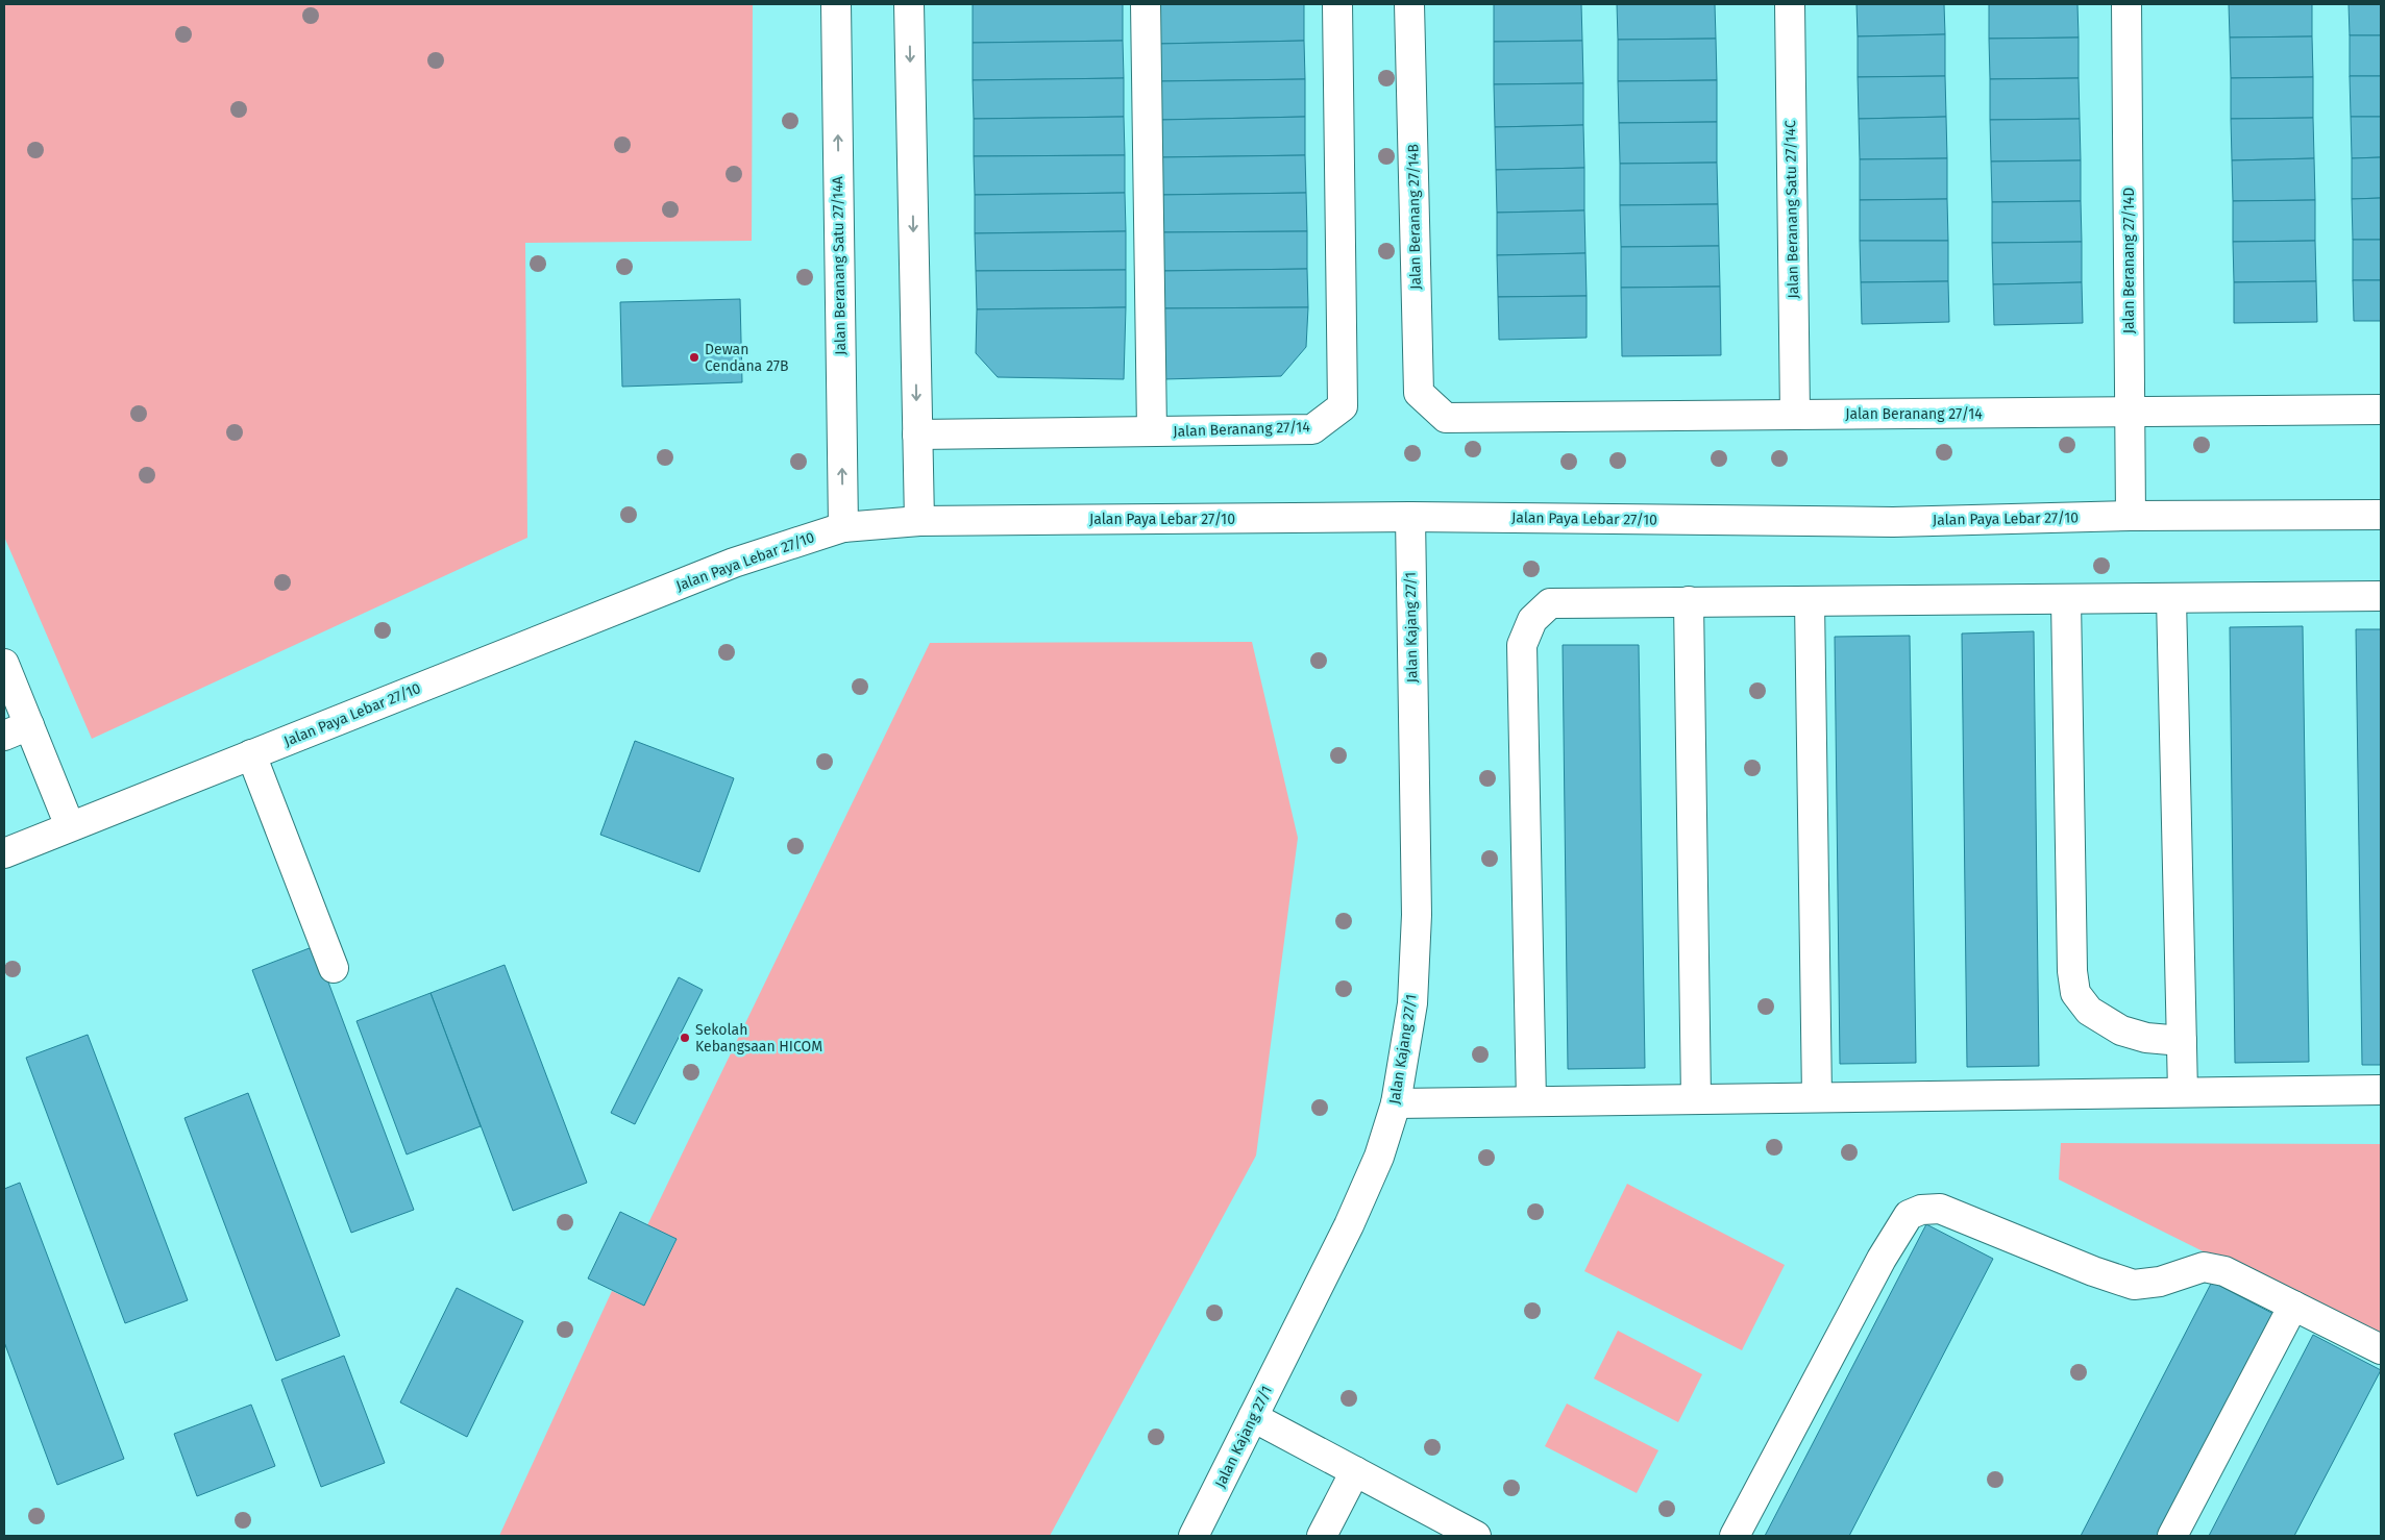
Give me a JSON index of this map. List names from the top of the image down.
{
  "streets": {
    "street": [
      "Jalan Beranang Satu 27/14C",
      "Jalan Beranang 27/14B",
      "Jalan Beranang 27/14D",
      "Jalan Beranang Satu 27/14A",
      "Jalan Beranang 27/14",
      "Jalan Paya Lebar 27/10",
      "Jalan Kajang 27/1"
    ]
  },
  "crossings": [
    ["Jalan Beranang Satu 27/14C", "Jalan Beranang 27/14"],
    ["Jalan Beranang 27/14B", "Jalan Beranang 27/14"],
    ["Jalan Beranang 27/14D", "Jalan Beranang 27/14"],
    ["Jalan Beranang 27/14D", "Jalan Paya Lebar 27/10"],
    ["Jalan Beranang Satu 27/14A", "Jalan Paya Lebar 27/10"],
    ["Jalan Paya Lebar 27/10", "Jalan Kajang 27/1"]
  ],
  "places": ["Dewan Cendana 27B", "Sekolah Kebangsaan HICOM"]
}
